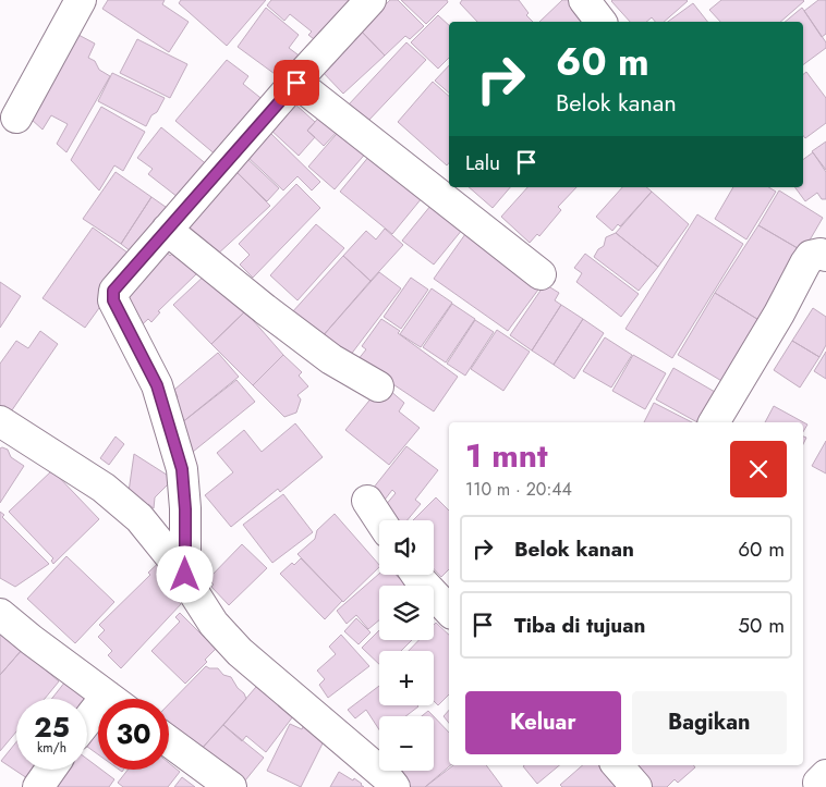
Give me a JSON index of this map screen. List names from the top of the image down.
{
  "page": {
    "turn": ["60 m", "Belok kanan"],
    "then": "Lalu",
    "heading": ["1 mnt", "110 m · 20:44"],
    "list": [
      {
        "name": "Belok kanan",
        "value": "60 m"
      },
      {
        "name": "Tiba di tujuan",
        "value": "50 m"
      }
    ],
    "map_buttons": ["+", "−"],
    "buttons": ["Keluar", "Bagikan"],
    "speed": "25 km/h",
    "limit": "30"
  }
}
